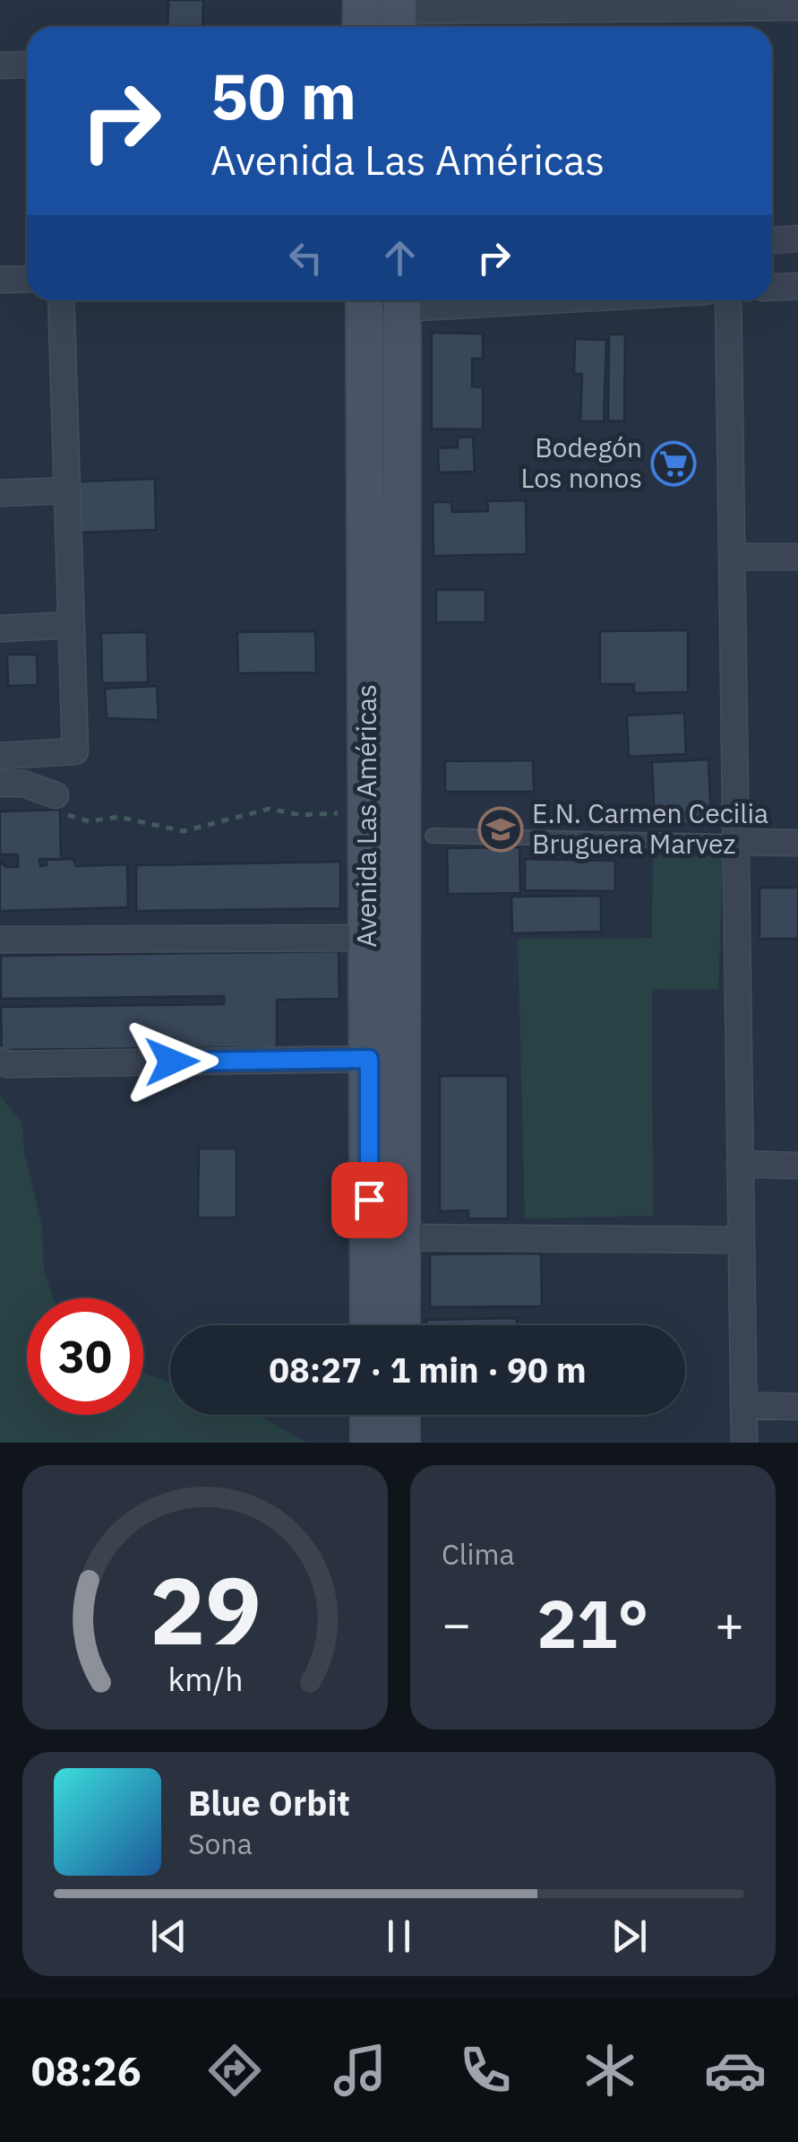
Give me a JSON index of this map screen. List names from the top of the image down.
{
  "streets": {
    "main road": ["Avenida Las Américas"]
  },
  "places": {
    "supermarket": ["Bodegón Los nonos"],
    "school or university": ["E.N. Carmen Cecilia Bruguera Marvez"]
  },
  "page": {
    "turn": ["50 m", "Avenida Las Américas"],
    "limit": "30",
    "trip": "08:27 · 1 min · 90 m",
    "tile": "Clima",
    "heat": ["−", "21°", "+"],
    "song": ["Blue Orbit", "Sona"],
    "tabs": "08:26",
    "gauge": ["29", "km/h"]
  }
}
